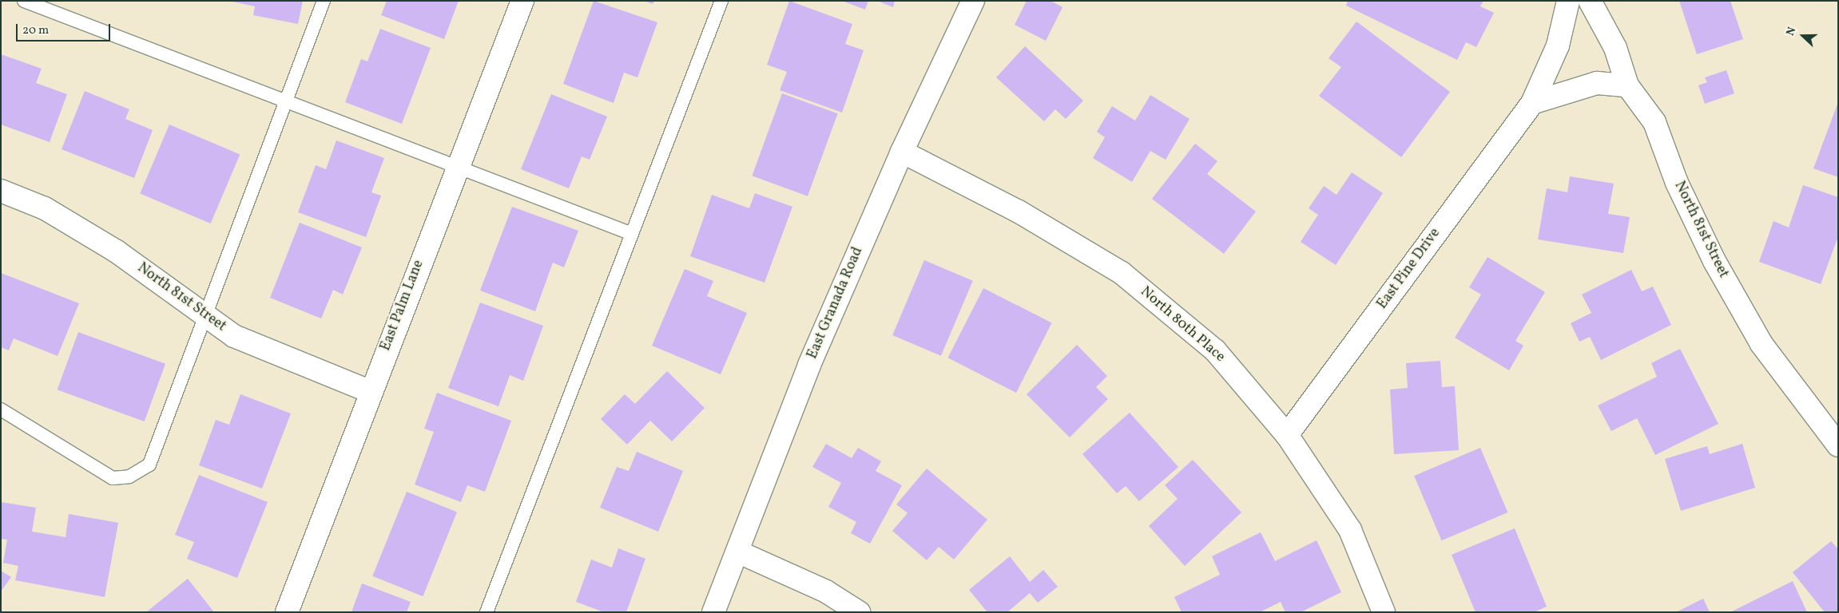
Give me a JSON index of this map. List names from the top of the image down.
{
  "streets": {
    "street": [
      "North 81st Street",
      "East Pine Drive",
      "East Granada Road",
      "East Palm Lane",
      "North 80th Place"
    ]
  },
  "crossings": [
    ["North 81st Street", "East Palm Lane"],
    ["East Pine Drive", "North 80th Place"],
    ["East Granada Road", "North 80th Place"]
  ],
  "scale_bar": "20 m",
  "north": "left"
}
